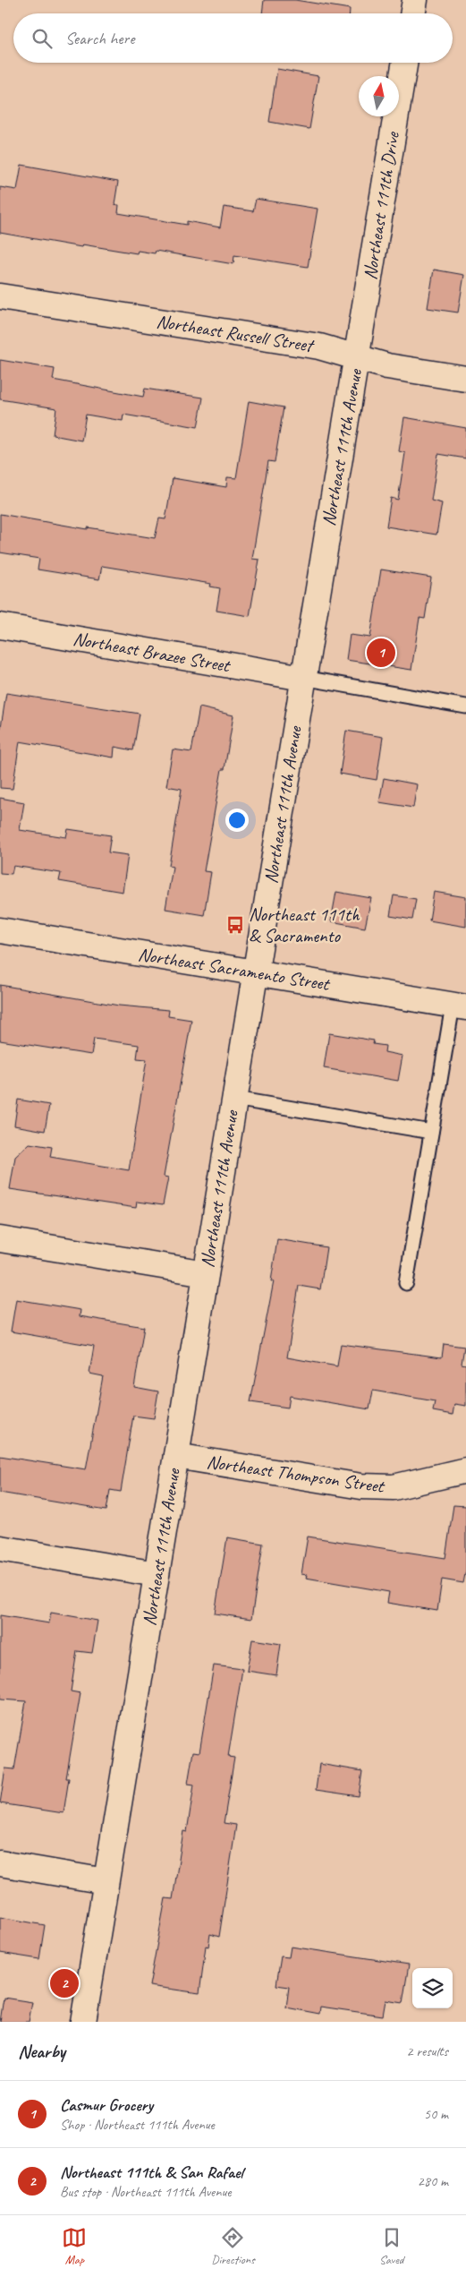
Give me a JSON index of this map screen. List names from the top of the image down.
{
  "streets": {
    "street": [
      "Northeast 111th Drive",
      "Northeast Russell Street",
      "Northeast 111th Avenue",
      "Northeast Brazee Street",
      "Northeast Sacramento Street",
      "Northeast Thompson Street"
    ]
  },
  "crossings": [
    ["Northeast 111th Drive", "Northeast Russell Street"],
    ["Northeast 111th Drive", "Northeast 111th Avenue"],
    ["Northeast Russell Street", "Northeast 111th Avenue"],
    ["Northeast 111th Avenue", "Northeast Brazee Street"],
    ["Northeast 111th Avenue", "Northeast Sacramento Street"],
    ["Northeast 111th Avenue", "Northeast Thompson Street"]
  ],
  "places": {
    "bus stop": ["Northeast 111th & Sacramento"]
  },
  "north": "top",
  "page": {
    "search": "Search here",
    "pins": ["1", "2"],
    "heading": ["Nearby", "2 results"],
    "list": [
      {
        "mark": "1",
        "name": "Casmur Grocery",
        "note": "Shop · Northeast 111th Avenue",
        "value": "50 m"
      },
      {
        "mark": "2",
        "name": "Northeast 111th & San Rafael",
        "note": "Bus stop · Northeast 111th Avenue",
        "value": "280 m"
      }
    ],
    "nav": ["Map", "Directions", "Saved"]
  }
}
